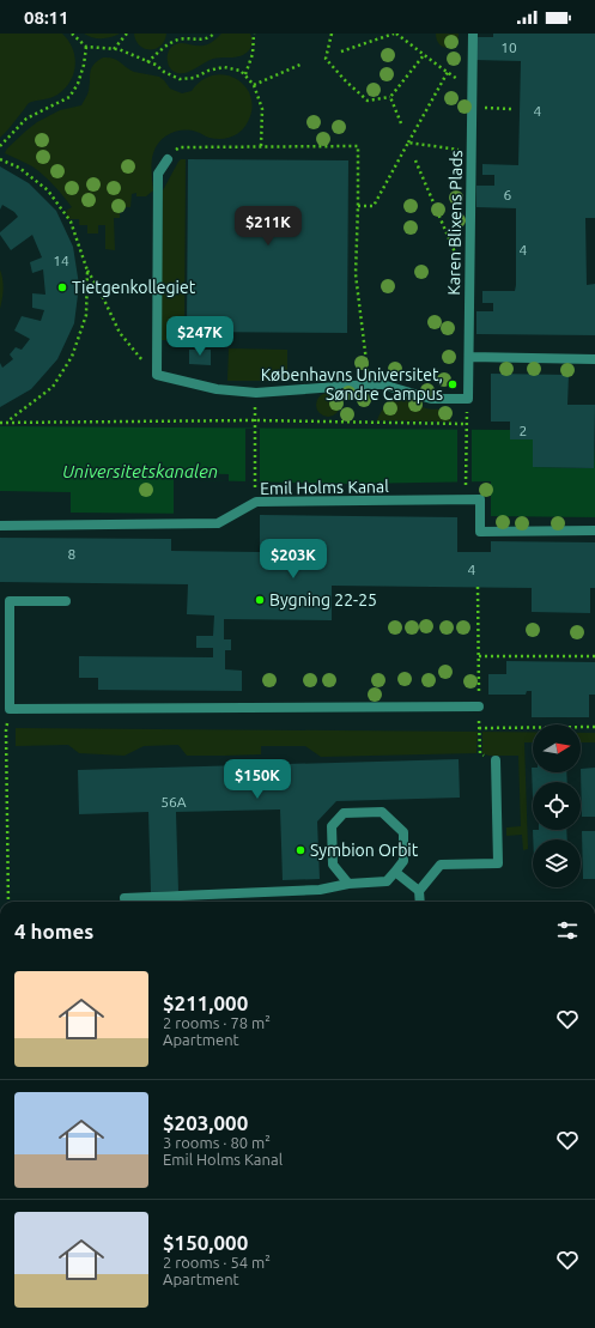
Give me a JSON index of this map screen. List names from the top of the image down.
{
  "streets": {
    "street": ["Karen Blixens Plads", "Emil Holms Kanal"]
  },
  "water": ["Universitetskanalen"],
  "places": [
    "Tietgenkollegiet",
    "Københavns Universitet, Søndre Campus",
    "Bygning 22-25",
    "Symbion Orbit"
  ],
  "house_numbers": [
    "10",
    "4",
    "6",
    "4",
    "14",
    "2",
    "8",
    "4",
    "56A"
  ],
  "north": "right",
  "page": {
    "status": "08:11",
    "price": [
      "$211K",
      "$247K",
      "$203K",
      "$150K"
    ],
    "heading": "4 homes",
    "list": [
      {
        "name": "$211,000",
        "note": "2 rooms · 78 m² · Apartment"
      },
      {
        "name": "$203,000",
        "note": "3 rooms · 80 m² · Emil Holms Kanal"
      },
      {
        "name": "$150,000",
        "note": "2 rooms · 54 m² · Apartment"
      }
    ]
  }
}
